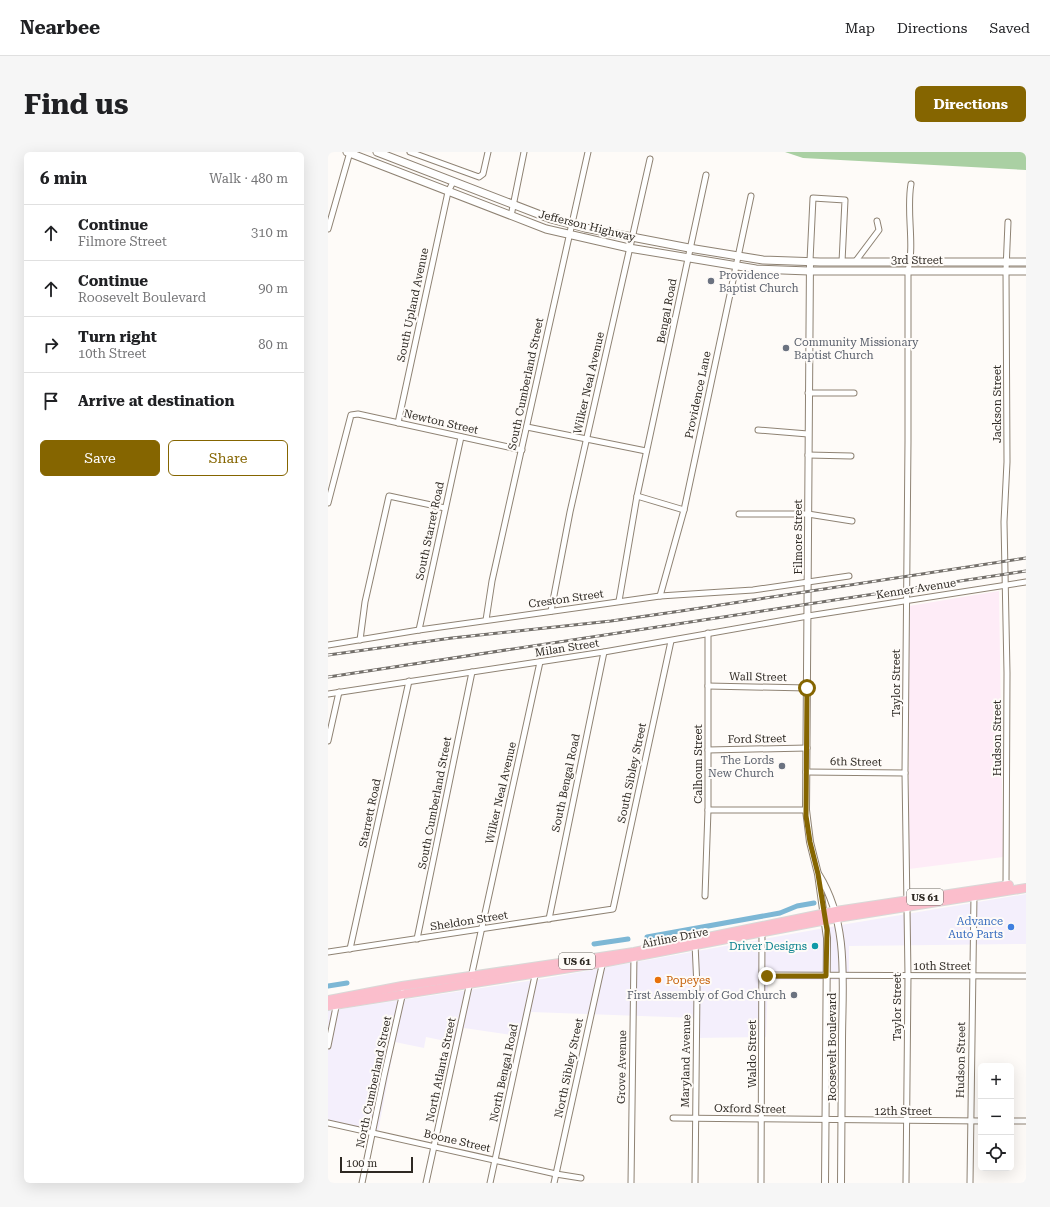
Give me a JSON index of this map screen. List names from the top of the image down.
{
  "streets": {
    "highway": ["US 61", "Airline Drive"],
    "main road": ["Jefferson Highway", "3rd Street"],
    "street": [
      "South Upland Avenue",
      "Bengal Road",
      "Wilker Neal Avenue",
      "South Cumberland Street",
      "Providence Lane",
      "Jackson Street",
      "Newton Street",
      "South Starret Road",
      "Filmore Street",
      "Kenner Avenue",
      "Creston Street",
      "Milan Street",
      "Wall Street",
      "Taylor Street",
      "Hudson Street",
      "Ford Street",
      "6th Street",
      "Calhoun Street",
      "South Sibley Street",
      "South Bengal Road",
      "Starrett Road",
      "Sheldon Street",
      "10th Street",
      "Roosevelt Boulevard",
      "Waldo Street",
      "Maryland Avenue",
      "Grove Avenue",
      "North Sibley Street",
      "North Atlanta Street",
      "North Bengal Road",
      "North Cumberland Street",
      "Oxford Street",
      "12th Street",
      "Boone Street"
    ]
  },
  "crossings": [
    ["Jefferson Highway", "3rd Street"],
    ["Jefferson Highway", "South Upland Avenue"],
    ["Jefferson Highway", "Bengal Road"],
    ["Jefferson Highway", "Wilker Neal Avenue"],
    ["Jefferson Highway", "South Cumberland Street"],
    ["Jefferson Highway", "Providence Lane"],
    ["Jefferson Highway", "Filmore Street"],
    ["3rd Street", "Jackson Street"],
    ["3rd Street", "Filmore Street"],
    ["3rd Street", "Taylor Street"],
    ["South Upland Avenue", "Newton Street"],
    ["Wilker Neal Avenue", "Creston Street"],
    ["Wilker Neal Avenue", "Milan Street"],
    ["Wilker Neal Avenue", "Sheldon Street"],
    ["Wilker Neal Avenue", "Airline Drive"],
    ["Wilker Neal Avenue", "North Atlanta Street"],
    ["South Cumberland Street", "Newton Street"],
    ["South Cumberland Street", "Creston Street"],
    ["South Cumberland Street", "Milan Street"],
    ["South Cumberland Street", "Sheldon Street"],
    ["Providence Lane", "Creston Street"],
    ["Jackson Street", "Kenner Avenue"],
    ["Jackson Street", "Hudson Street"],
    ["Newton Street", "South Starret Road"],
    ["South Starret Road", "Creston Street"],
    ["Filmore Street", "Kenner Avenue"],
    ["Filmore Street", "Creston Street"],
    ["Filmore Street", "Milan Street"],
    ["Filmore Street", "Wall Street"],
    ["Filmore Street", "Ford Street"],
    ["Filmore Street", "6th Street"],
    ["Filmore Street", "Airline Drive"],
    ["Filmore Street", "Roosevelt Boulevard"],
    ["Kenner Avenue", "Milan Street"],
    ["Kenner Avenue", "Taylor Street"],
    ["Kenner Avenue", "Hudson Street"],
    ["Milan Street", "Calhoun Street"],
    ["Milan Street", "South Sibley Street"],
    ["Milan Street", "South Bengal Road"],
    ["Milan Street", "Starrett Road"],
    ["Wall Street", "Calhoun Street"],
    ["Taylor Street", "6th Street"],
    ["Taylor Street", "Airline Drive"],
    ["Taylor Street", "10th Street"],
    ["Taylor Street", "12th Street"],
    ["Hudson Street", "Airline Drive"],
    ["Hudson Street", "10th Street"],
    ["Hudson Street", "12th Street"],
    ["Ford Street", "Calhoun Street"],
    ["South Sibley Street", "Sheldon Street"],
    ["South Bengal Road", "Sheldon Street"],
    ["Starrett Road", "Sheldon Street"],
    ["Airline Drive", "Roosevelt Boulevard"],
    ["Airline Drive", "Waldo Street"],
    ["Airline Drive", "Maryland Avenue"],
    ["Airline Drive", "Grove Avenue"],
    ["Airline Drive", "North Sibley Street"],
    ["Airline Drive", "North Atlanta Street"],
    ["Airline Drive", "North Bengal Road"],
    ["Airline Drive", "North Cumberland Street"],
    ["10th Street", "Roosevelt Boulevard"],
    ["10th Street", "Waldo Street"],
    ["Roosevelt Boulevard", "Oxford Street"],
    ["Roosevelt Boulevard", "12th Street"],
    ["Waldo Street", "Oxford Street"],
    ["Maryland Avenue", "Oxford Street"],
    ["North Sibley Street", "Boone Street"],
    ["North Atlanta Street", "Boone Street"],
    ["North Bengal Road", "Boone Street"],
    ["North Cumberland Street", "Boone Street"],
    ["Oxford Street", "12th Street"]
  ],
  "places": [
    "Providence Baptist Church",
    "Community Missionary Baptist Church",
    "The Lords New Church",
    "Advance Auto Parts",
    "Driver Designs",
    "Popeyes",
    "First Assembly of God Church"
  ],
  "scale_bar": "100 m",
  "page": {
    "header": "Nearbee",
    "nav": ["Map", "Directions", "Saved"],
    "buttons": [
      "Directions",
      ["Save", "Share"]
    ],
    "title": "Find us",
    "heading": ["6 min", "Walk · 480 m"],
    "list": [
      ["Continue", "Filmore Street", "310 m"],
      ["Continue", "Roosevelt Boulevard", "90 m"],
      ["Turn right", "10th Street", "80 m"],
      "Arrive at destination"
    ],
    "map_buttons": ["+", "−"],
    "scale": "100 m"
  }
}
